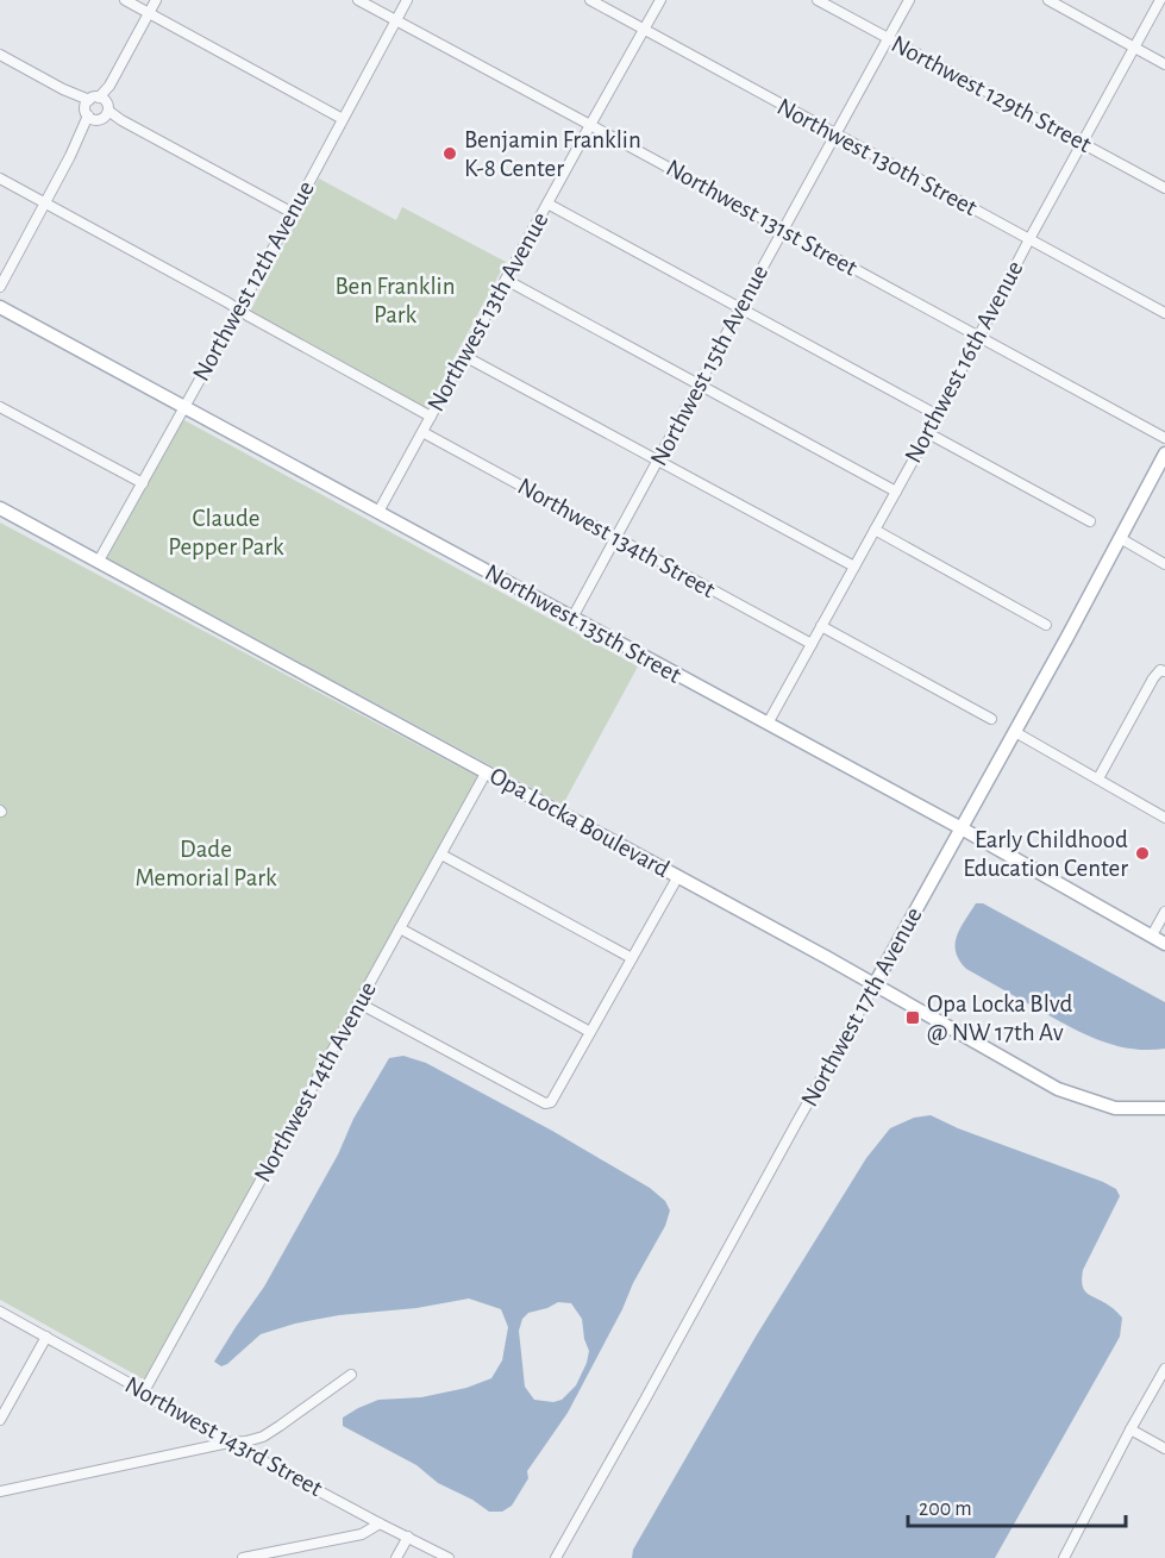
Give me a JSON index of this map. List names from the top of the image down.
{
  "streets": {
    "main road": ["Northwest 135th Street", "Opa Locka Boulevard", "Northwest 17th Avenue"],
    "street": [
      "Northwest 129th Street",
      "Northwest 130th Street",
      "Northwest 131st Street",
      "Northwest 12th Avenue",
      "Northwest 13th Avenue",
      "Northwest 16th Avenue",
      "Northwest 15th Avenue",
      "Northwest 134th Street",
      "Northwest 14th Avenue",
      "Northwest 143rd Street"
    ]
  },
  "crossings": [
    ["Northwest 129th Street", "Northwest 16th Avenue"],
    ["Northwest 129th Street", "Northwest 15th Avenue"],
    ["Northwest 130th Street", "Northwest 13th Avenue"],
    ["Northwest 130th Street", "Northwest 16th Avenue"],
    ["Northwest 130th Street", "Northwest 15th Avenue"],
    ["Northwest 131st Street", "Northwest 12th Avenue"],
    ["Northwest 131st Street", "Northwest 13th Avenue"],
    ["Northwest 131st Street", "Northwest 16th Avenue"],
    ["Northwest 131st Street", "Northwest 15th Avenue"],
    ["Northwest 12th Avenue", "Northwest 135th Street"],
    ["Northwest 12th Avenue", "Opa Locka Boulevard"],
    ["Northwest 13th Avenue", "Northwest 134th Street"],
    ["Northwest 13th Avenue", "Northwest 135th Street"],
    ["Northwest 16th Avenue", "Northwest 134th Street"],
    ["Northwest 16th Avenue", "Northwest 135th Street"],
    ["Northwest 15th Avenue", "Northwest 134th Street"],
    ["Northwest 15th Avenue", "Northwest 135th Street"],
    ["Northwest 135th Street", "Northwest 17th Avenue"],
    ["Opa Locka Boulevard", "Northwest 17th Avenue"],
    ["Opa Locka Boulevard", "Northwest 14th Avenue"],
    ["Northwest 14th Avenue", "Northwest 143rd Street"]
  ],
  "parks": ["Ben Franklin Park", "Claude Pepper Park", "Dade Memorial Park"],
  "places": {
    "other": ["Benjamin Franklin K-8 Center", "Early Childhood Education Center"],
    "transit": ["Opa Locka Blvd @ NW 17th Av"]
  },
  "scale_bar": "200 m"
}
